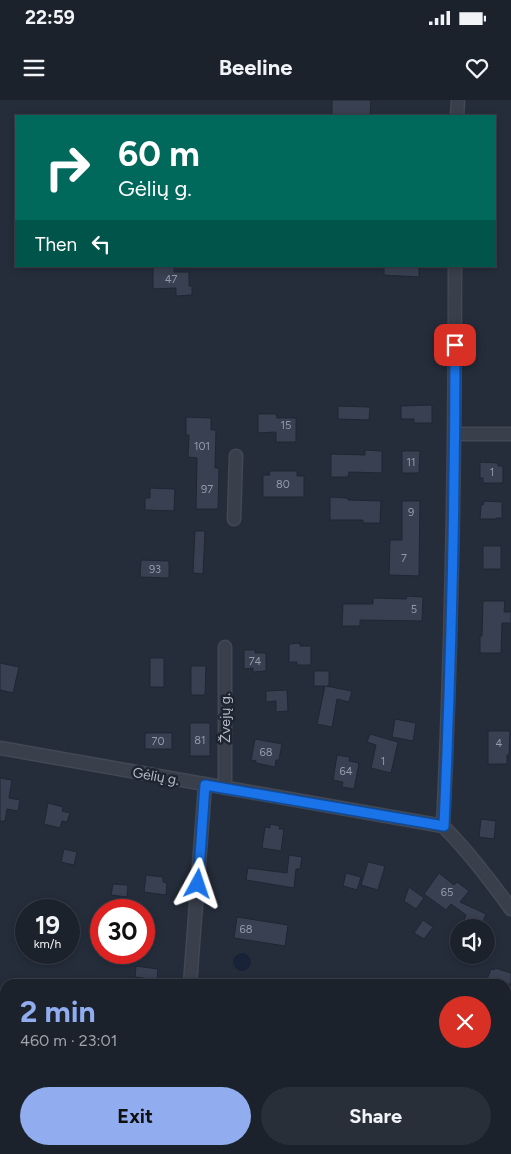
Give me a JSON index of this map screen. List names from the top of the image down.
{
  "streets": {
    "street": ["Žvejų g.", "Gėlių g."]
  },
  "crossings": [
    ["Žvejų g.", "Gėlių g."]
  ],
  "house_numbers": [
    "47",
    "15",
    "101",
    "11",
    "1",
    "80",
    "97",
    "9",
    "7",
    "93",
    "5",
    "74",
    "81",
    "70",
    "4",
    "68",
    "1",
    "64",
    "65",
    "68"
  ],
  "page": {
    "status": "22:59",
    "header": "Beeline",
    "turn": ["60 m", "Gėlių g."],
    "then": "Then",
    "speed": "19 km/h",
    "limit": "30",
    "heading": ["2 min", "460 m · 23:01"],
    "buttons": ["Exit", "Share"]
  }
}
